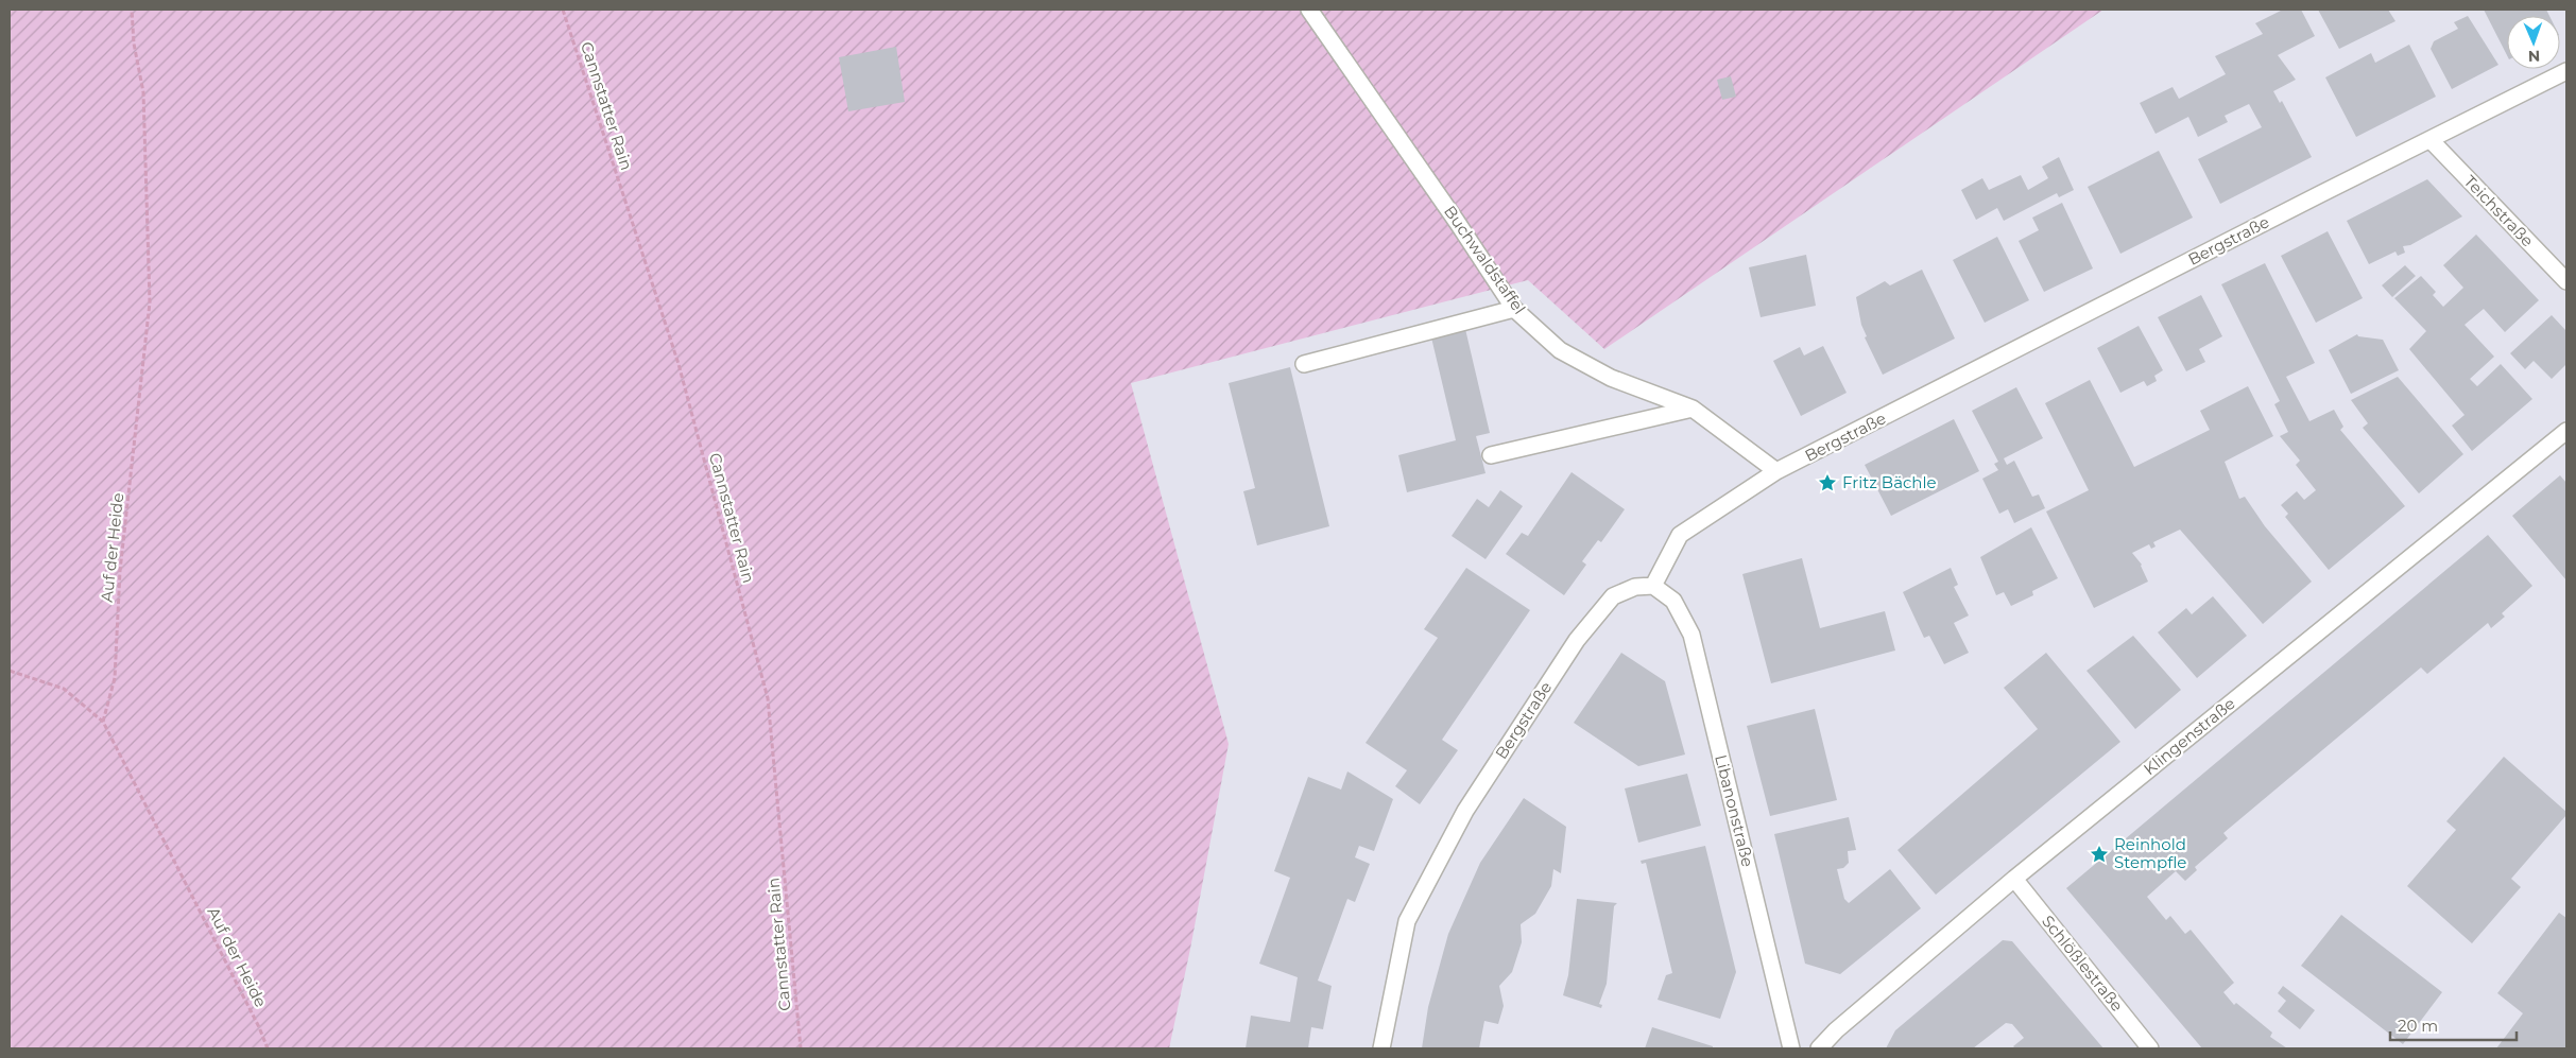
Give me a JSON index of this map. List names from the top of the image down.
{
  "streets": {
    "street": [
      "Teichstraße",
      "Bergstraße",
      "Buchwaldstaffel",
      "Klingenstraße",
      "Libanonstraße",
      "Schlößlestraße"
    ],
    "path": ["Cannstatter Rain", "Auf der Heide"]
  },
  "crossings": [
    ["Teichstraße", "Bergstraße"],
    ["Bergstraße", "Buchwaldstaffel"],
    ["Bergstraße", "Libanonstraße"],
    ["Klingenstraße", "Schlößlestraße"]
  ],
  "places": {
    "place": ["Fritz Bächle", "Reinhold Stempfle"]
  },
  "scale_bar": "20 m",
  "north": "bottom"
}
